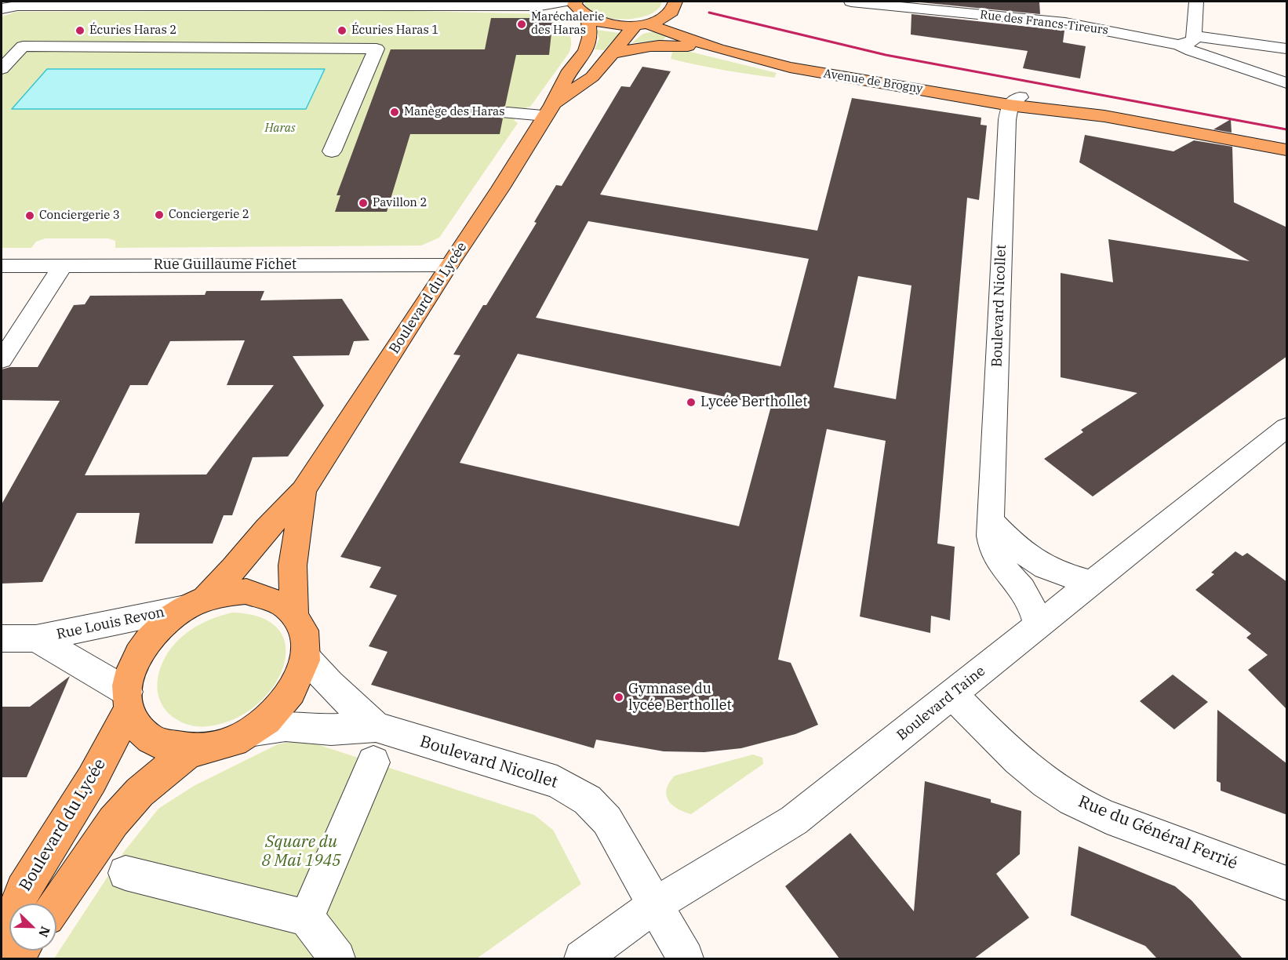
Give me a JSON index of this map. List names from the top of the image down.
{
  "streets": {
    "main road": ["Avenue de Brogny", "Boulevard du Lycée"],
    "street": [
      "Rue des Francs-Tireurs",
      "Rue Guillaume Fichet",
      "Boulevard Nicollet",
      "Rue Louis Revon",
      "Boulevard Taine",
      "Rue du Général Ferrié"
    ]
  },
  "crossings": [
    ["Avenue de Brogny", "Boulevard du Lycée"],
    ["Avenue de Brogny", "Boulevard Nicollet"],
    ["Rue Guillaume Fichet", "Boulevard du Lycée"],
    ["Boulevard du Lycée", "Boulevard Nicollet"],
    ["Boulevard du Lycée", "Rue Louis Revon"],
    ["Boulevard Nicollet", "Rue Louis Revon"],
    ["Boulevard Nicollet", "Boulevard Taine"],
    ["Boulevard Taine", "Rue du Général Ferrié"]
  ],
  "parks": ["Haras", "Square du 8 Mai 1945"],
  "places": [
    "Maréchalerie des Haras",
    "Écuries Haras 2",
    "Écuries Haras 1",
    "Manège des Haras",
    "Pavillon 2",
    "Conciergerie 2",
    "Conciergerie 3",
    "Lycée Berthollet",
    "Gymnase du lycée Berthollet"
  ],
  "north": "bottom right"
}
